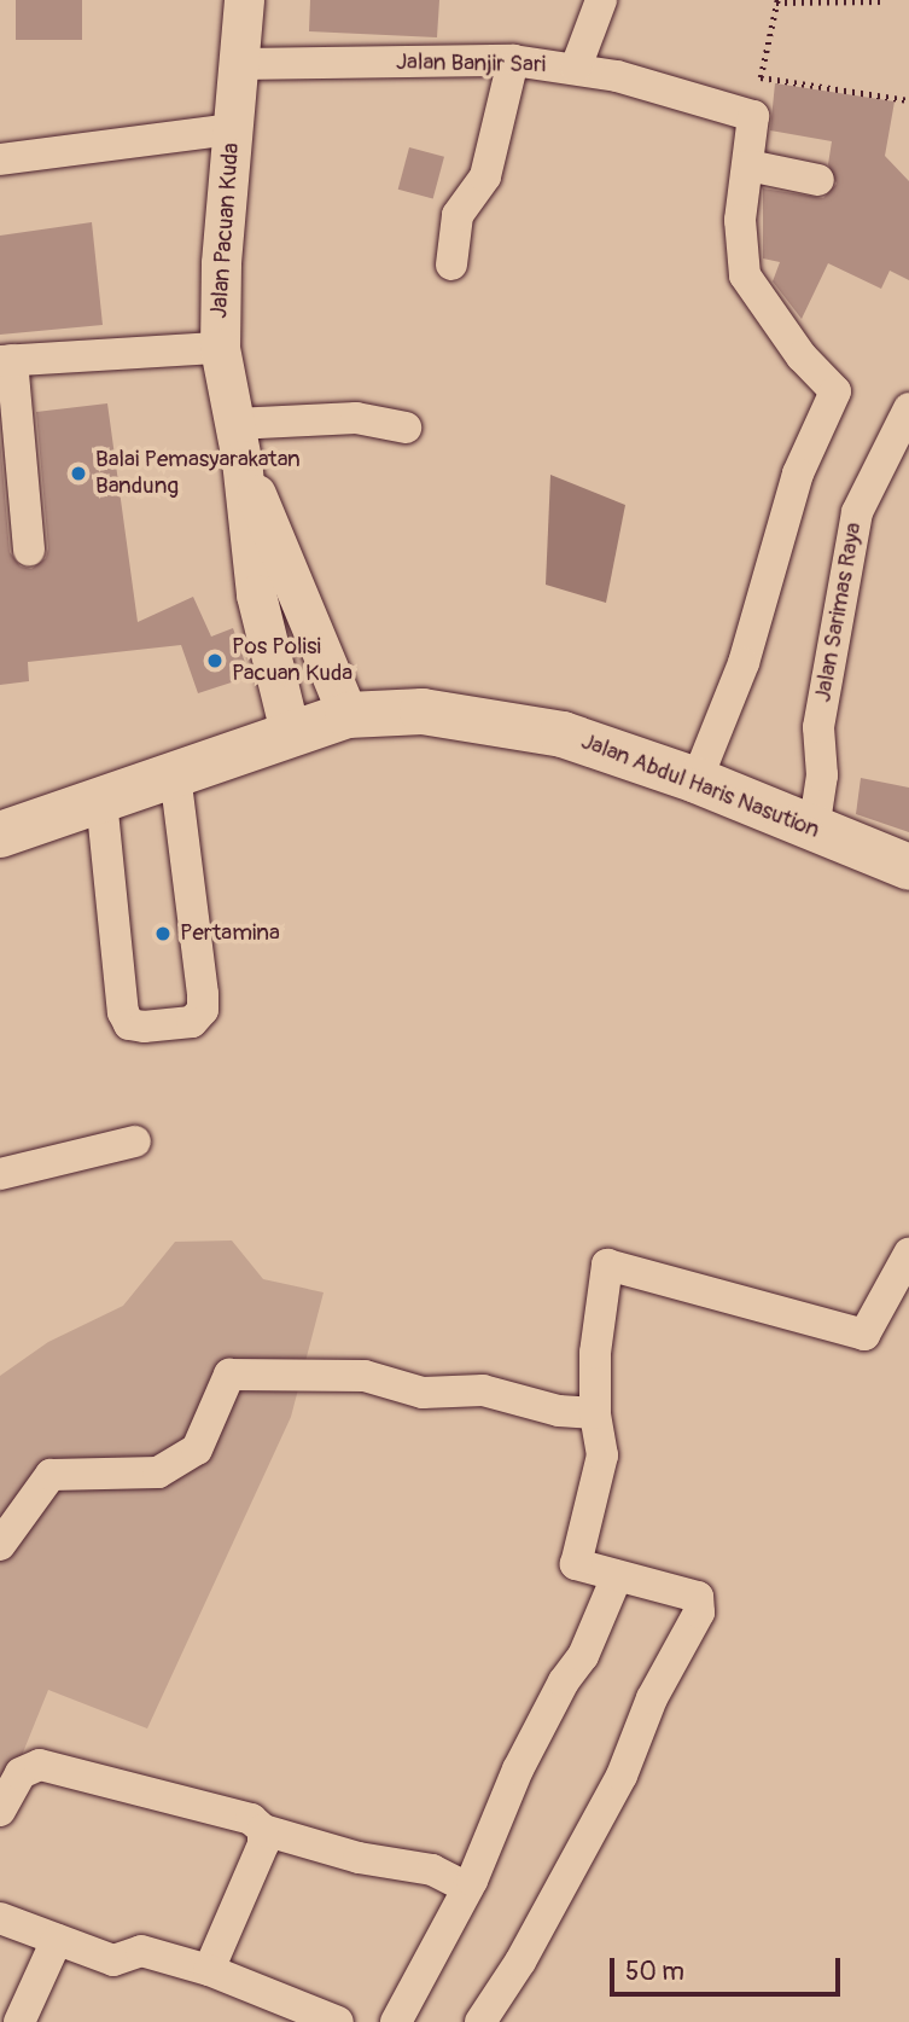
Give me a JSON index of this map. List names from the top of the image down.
{
  "streets": {
    "highway": ["Jalan Abdul Haris Nasution"],
    "main road": ["Jalan Pacuan Kuda"],
    "street": ["Jalan Banjir Sari", "Jalan Sarimas Raya"]
  },
  "crossings": [
    ["Jalan Banjir Sari", "Jalan Pacuan Kuda"],
    ["Jalan Pacuan Kuda", "Jalan Abdul Haris Nasution"]
  ],
  "places": ["Balai Pemasyarakatan Bandung", "Pos Polisi Pacuan Kuda", "Pertamina"],
  "scale_bar": "50 m"
}
